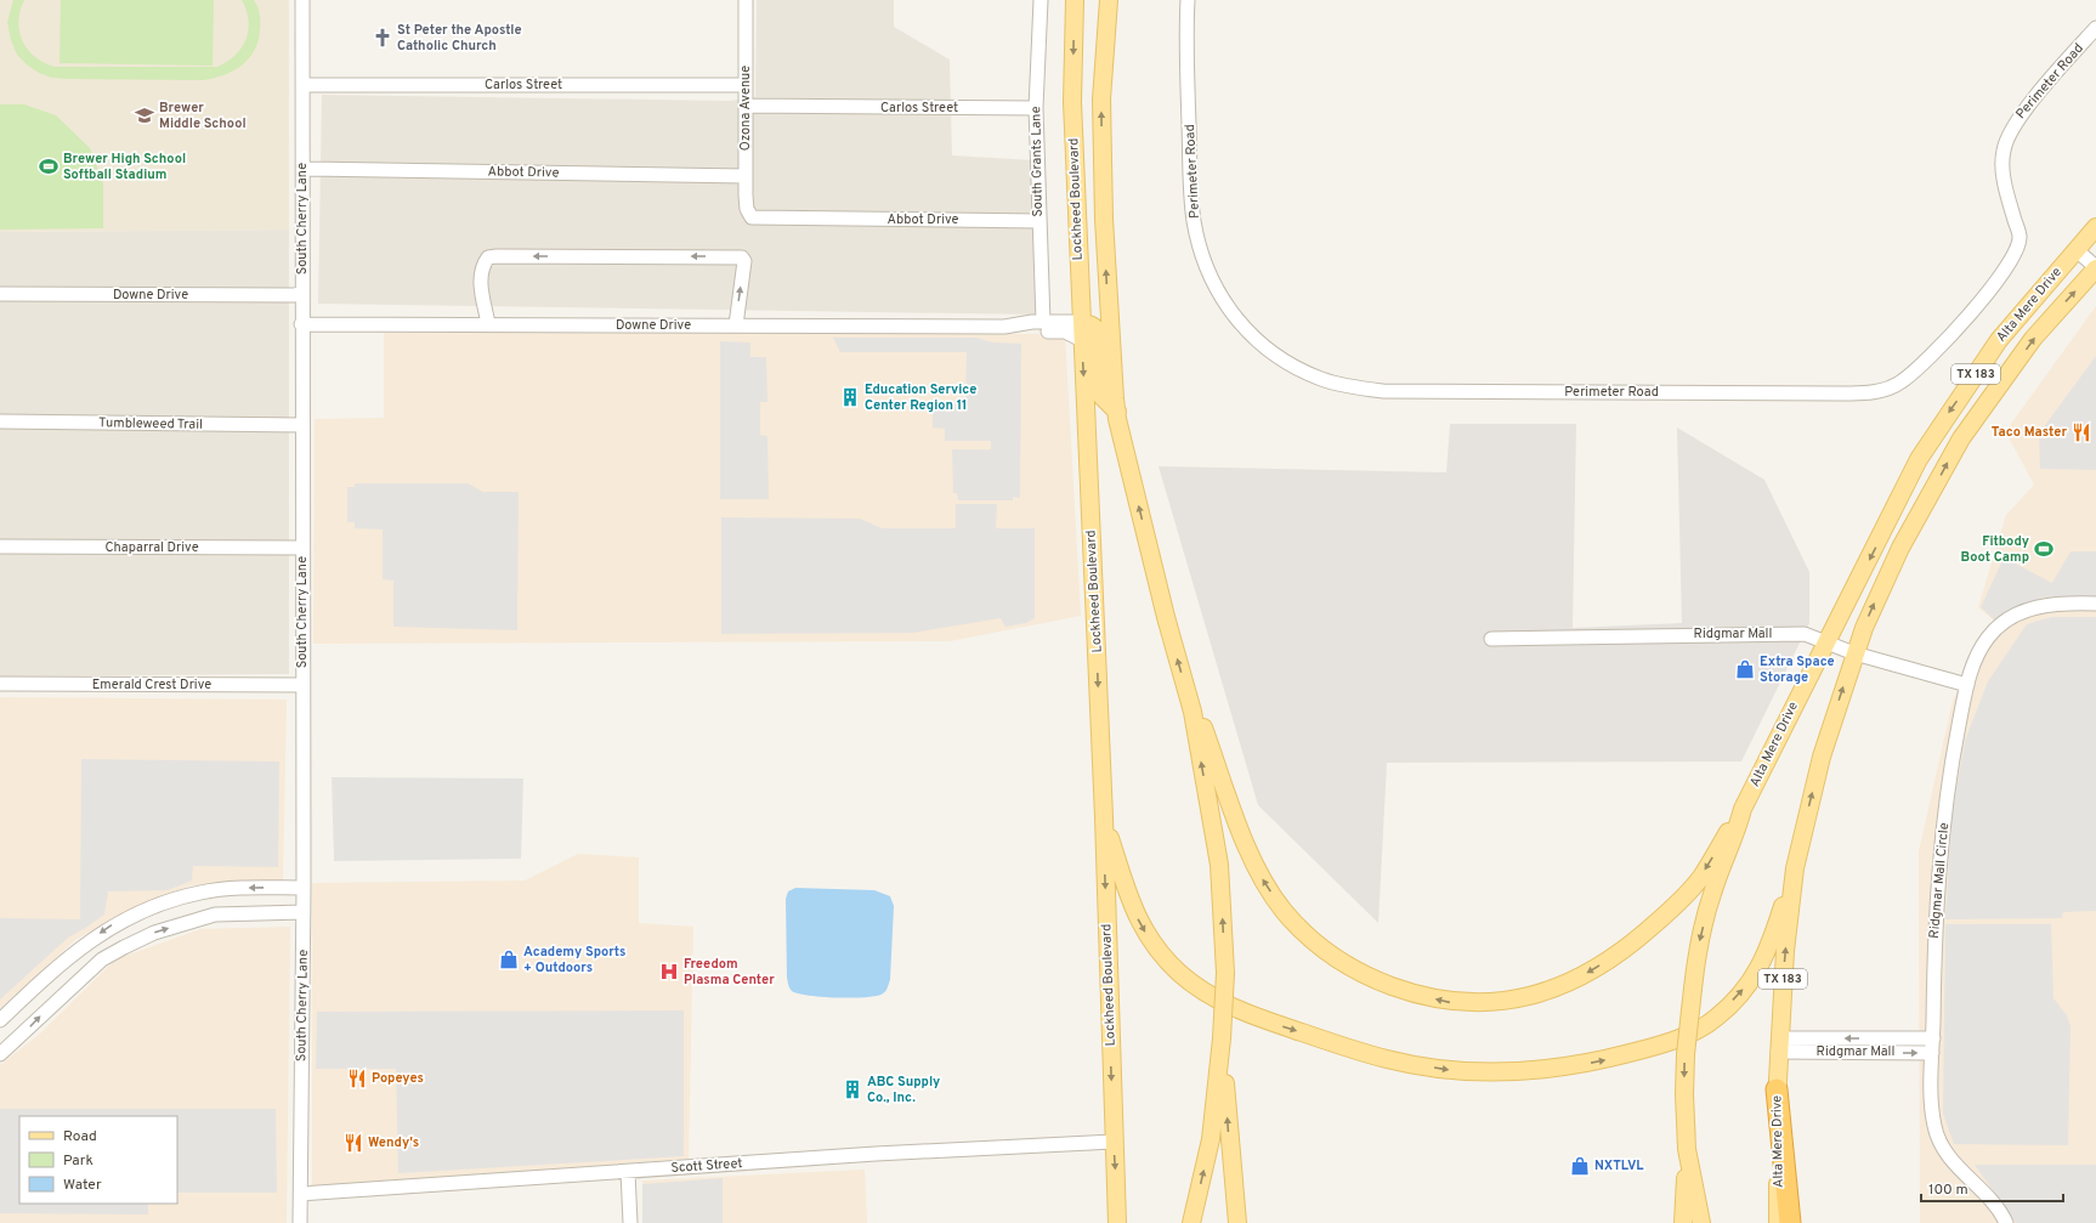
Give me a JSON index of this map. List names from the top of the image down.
{
  "streets": {
    "main road": ["Lockheed Boulevard", "Alta Mere Drive", "TX 183"],
    "street": [
      "Perimeter Road",
      "Carlos Street",
      "Ozona Avenue",
      "South Grants Lane",
      "Abbot Drive",
      "South Cherry Lane",
      "Downe Drive",
      "Tumbleweed Trail",
      "Chaparral Drive",
      "Ridgmar Mall",
      "Emerald Crest Drive",
      "Ridgmar Mall Circle",
      "Scott Street"
    ]
  },
  "crossings": [
    ["Carlos Street", "Ozona Avenue"],
    ["Carlos Street", "South Grants Lane"],
    ["Carlos Street", "South Cherry Lane"],
    ["Ozona Avenue", "Abbot Drive"],
    ["South Grants Lane", "Abbot Drive"],
    ["South Grants Lane", "Downe Drive"],
    ["Abbot Drive", "South Cherry Lane"],
    ["Lockheed Boulevard", "Downe Drive"],
    ["Lockheed Boulevard", "Scott Street"],
    ["South Cherry Lane", "Downe Drive"],
    ["South Cherry Lane", "Tumbleweed Trail"],
    ["South Cherry Lane", "Chaparral Drive"],
    ["South Cherry Lane", "Emerald Crest Drive"],
    ["South Cherry Lane", "Scott Street"],
    ["Alta Mere Drive", "Ridgmar Mall"],
    ["Ridgmar Mall", "Ridgmar Mall Circle"]
  ],
  "places": {
    "church": ["St Peter the Apostle Catholic Church"],
    "school or university": ["Brewer Middle School"],
    "sports": ["Brewer High School Softball Stadium", "Fitbody Boot Camp"],
    "building": ["Education Service Center Region 11", "ABC Supply Co., Inc."],
    "restaurant": ["Taco Master", "Popeyes", "Wendy's"],
    "shop": ["Extra Space Storage", "Academy Sports + Outdoors", "NXTLVL"],
    "hospital": ["Freedom Plasma Center"]
  },
  "legend": ["Road", "Park", "Water"],
  "scale_bar": "100 m"
}
